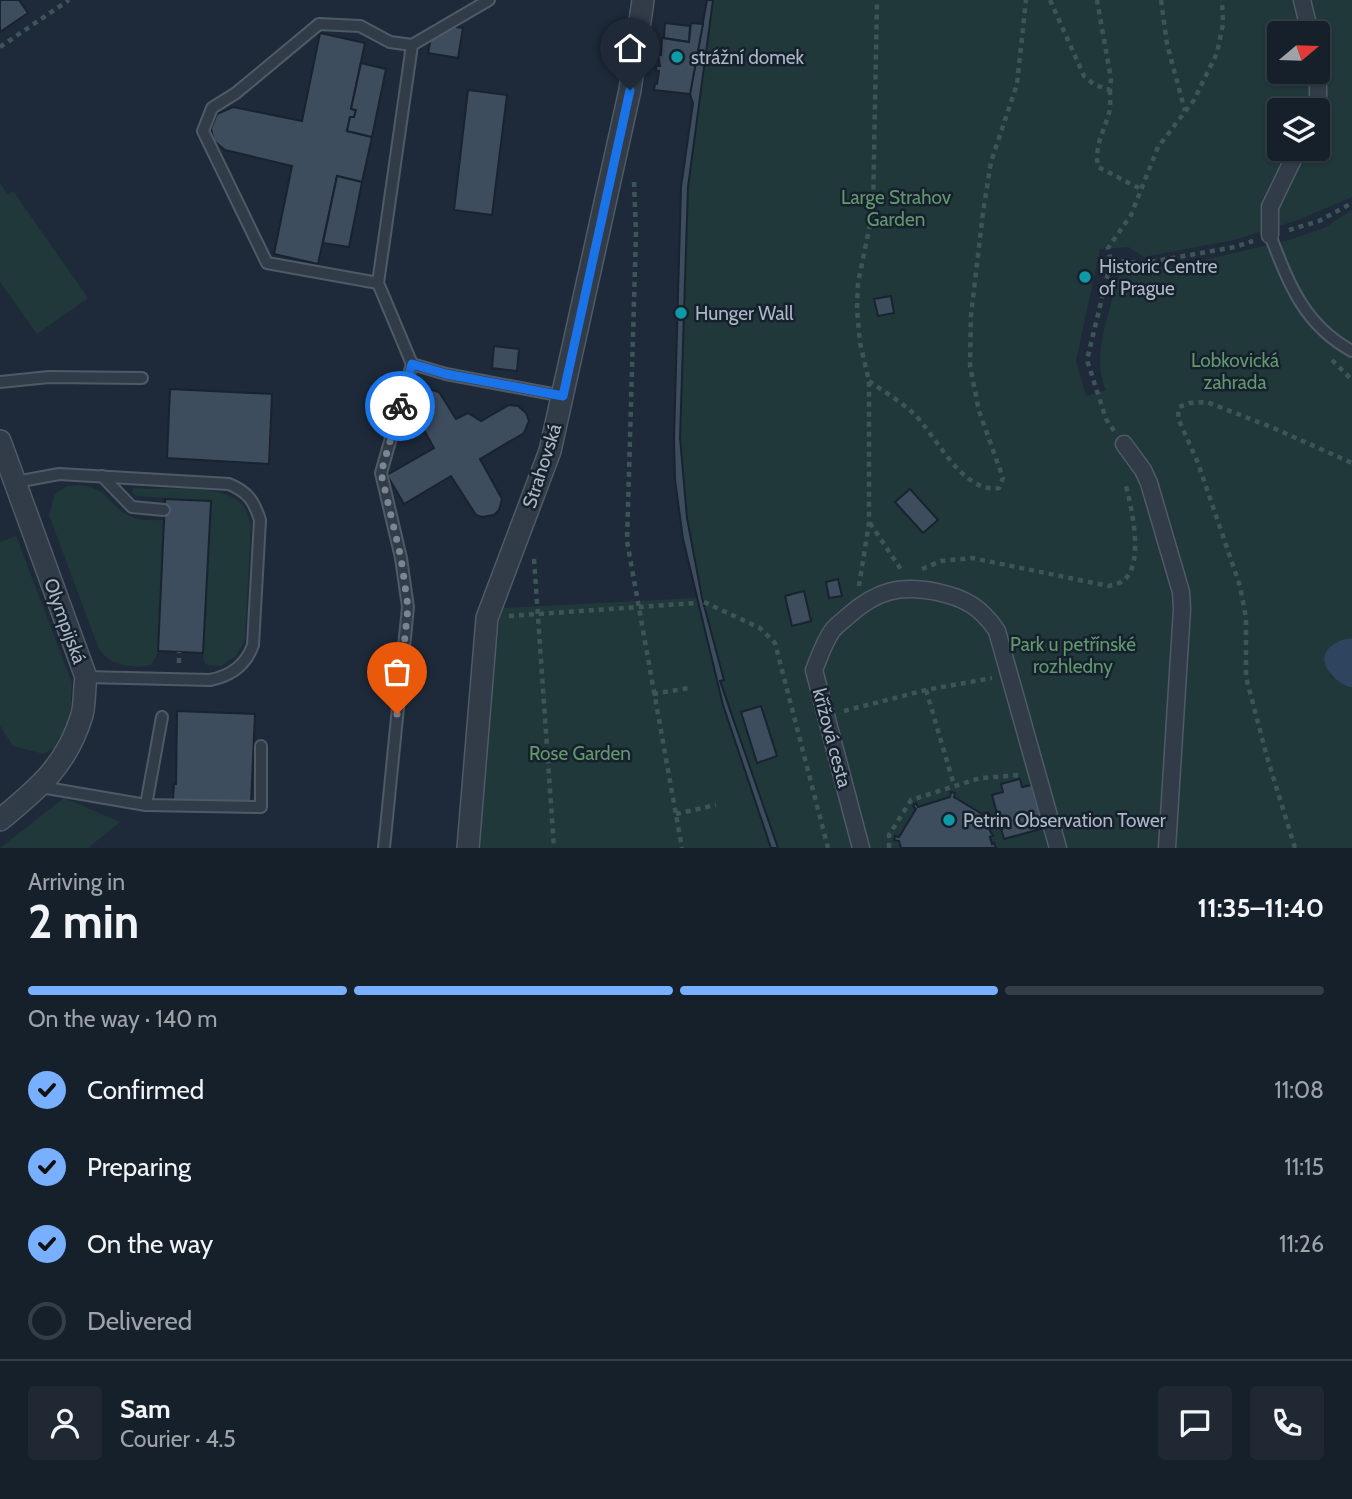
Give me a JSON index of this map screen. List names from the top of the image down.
{
  "streets": {
    "street": ["Strahovská", "Olympijská", "křížová cesta"]
  },
  "parks": [
    "Large Strahov Garden",
    "Lobkovická zahrada",
    "Park u petřínské rozhledny",
    "Rose Garden"
  ],
  "places": [
    "strážní domek",
    "Historic Centre of Prague",
    "Hunger Wall",
    "Petrin Observation Tower"
  ],
  "north": "right",
  "page": {
    "heading": ["2 min", "Arriving in", "11:35–11:40"],
    "panel": ["Sam", "Courier · 4.5"],
    "bar": "On the way · 140 m",
    "list": [
      ["Confirmed", "11:08"],
      ["Preparing", "11:15"],
      ["On the way", "11:26"],
      "Delivered"
    ]
  }
}
